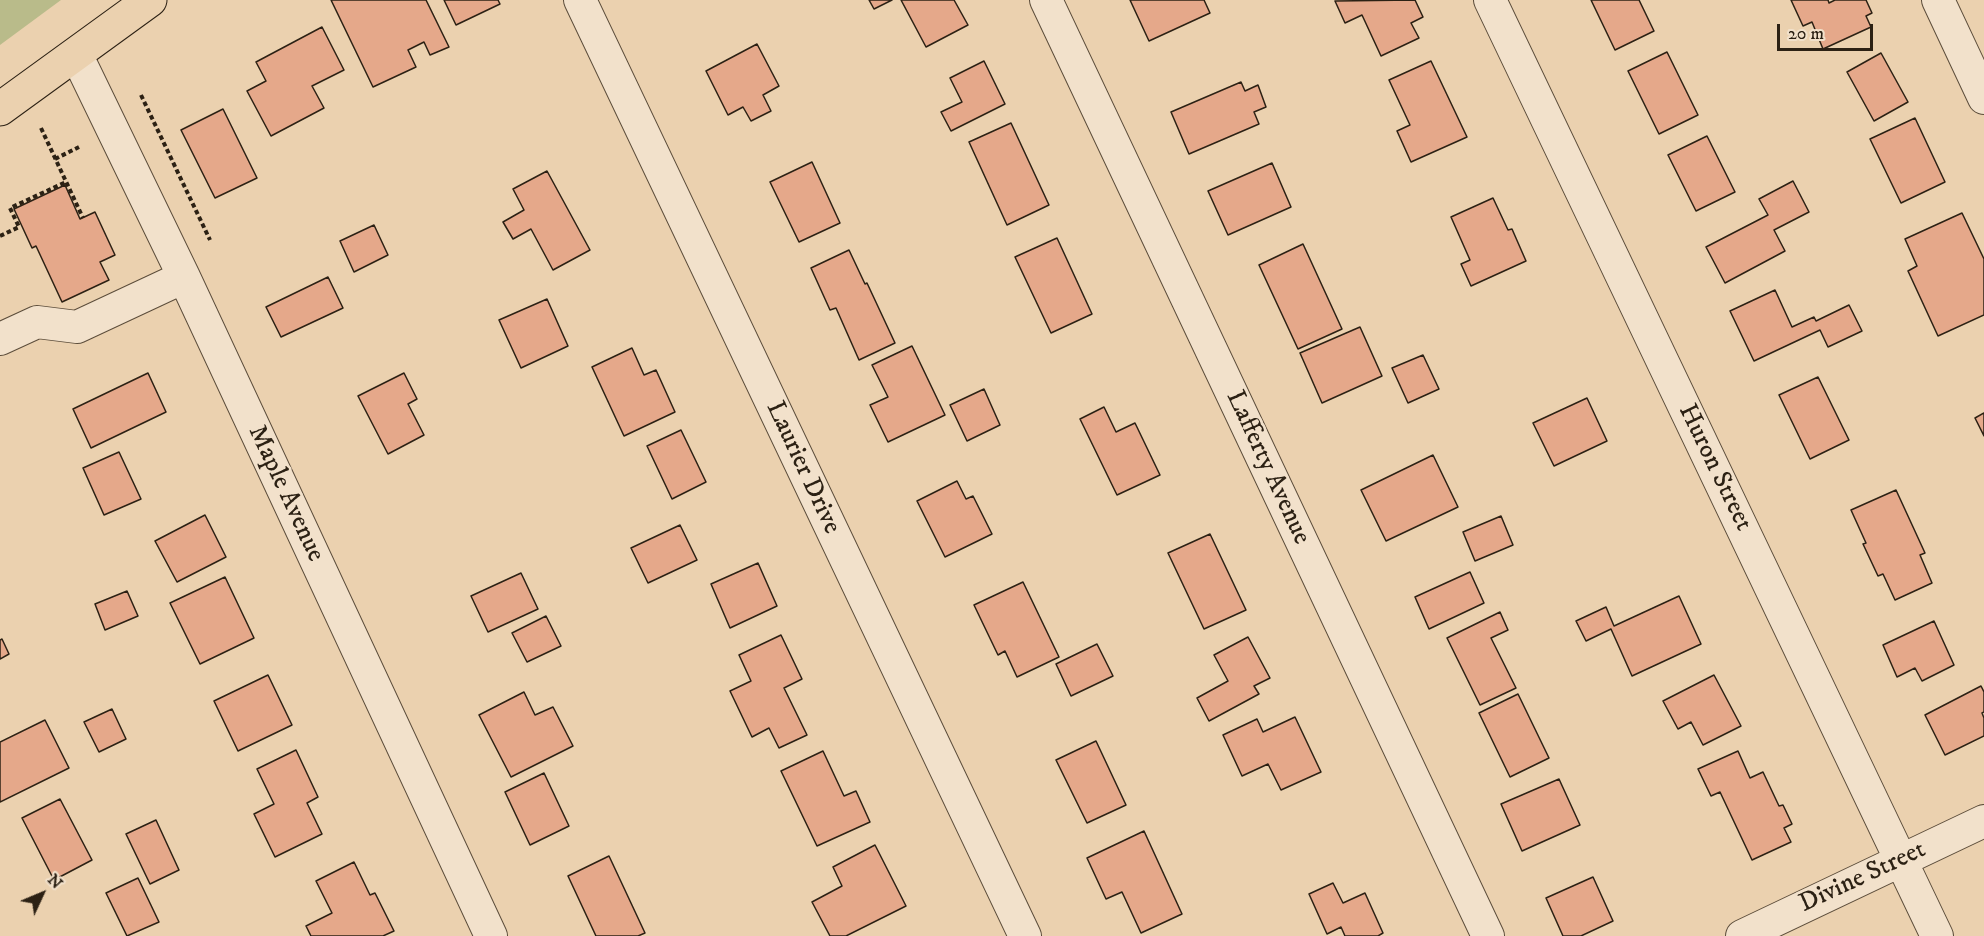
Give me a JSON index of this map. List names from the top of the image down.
{
  "streets": {
    "street": [
      "Laurier Drive",
      "Lafferty Avenue",
      "Huron Street",
      "Maple Avenue",
      "Divine Street"
    ]
  },
  "crossings": [
    ["Huron Street", "Divine Street"]
  ],
  "scale_bar": "20 m",
  "north": "top right"
}
